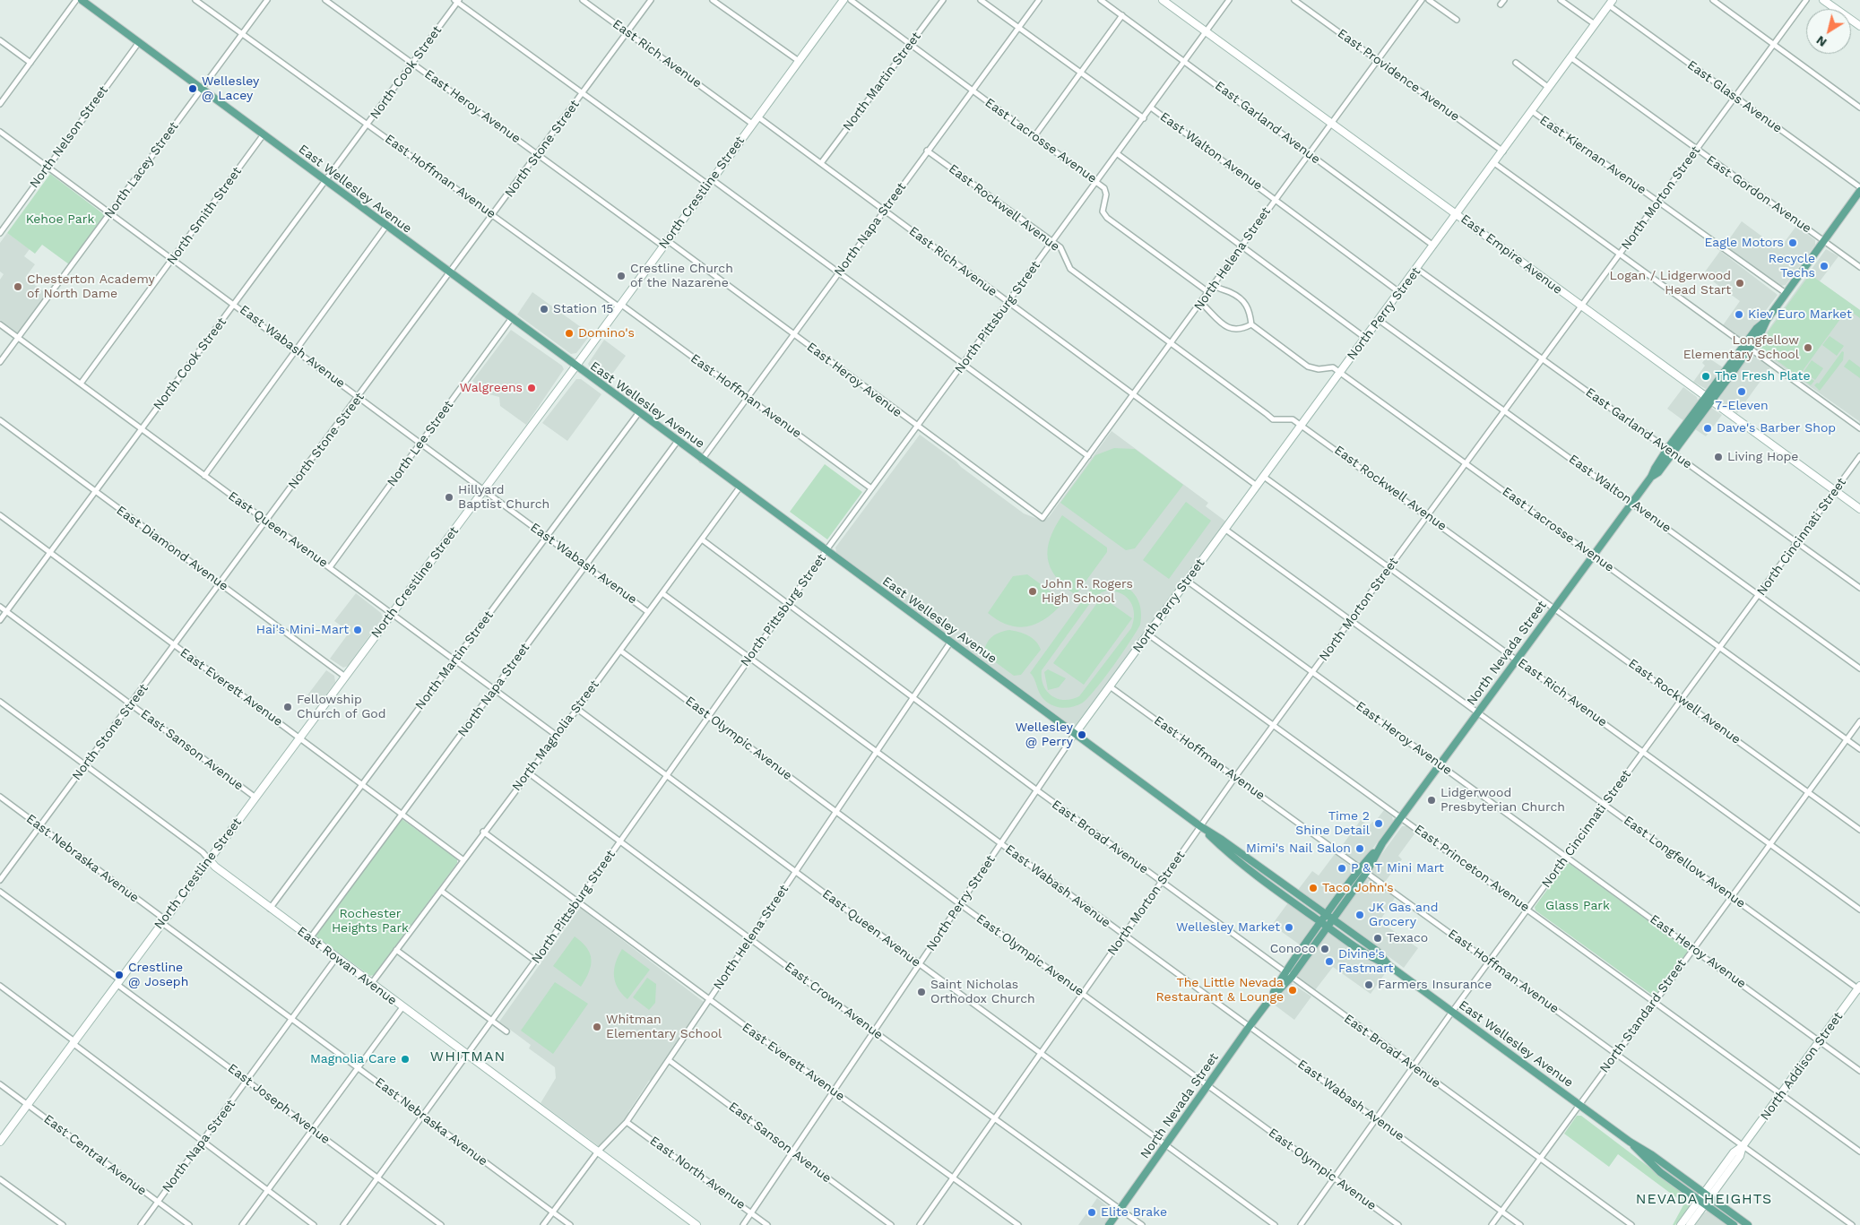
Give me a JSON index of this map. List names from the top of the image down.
{
  "streets": {
    "main road": ["East Wellesley Avenue", "North Nevada Street"],
    "street": [
      "East Rich Avenue",
      "North Cook Street",
      "East Providence Avenue",
      "North Martin Street",
      "East Glass Avenue",
      "East Heroy Avenue",
      "East Garland Avenue",
      "North Nelson Street",
      "East Lacrosse Avenue",
      "North Stone Street",
      "East Walton Avenue",
      "East Kiernan Avenue",
      "North Lacey Street",
      "East Hoffman Avenue",
      "North Crestline Street",
      "East Gordon Avenue",
      "North Morton Street",
      "East Rockwell Avenue",
      "North Smith Street",
      "North Napa Street",
      "East Empire Avenue",
      "North Helena Street",
      "North Perry Street",
      "North Pittsburg Street",
      "East Wabash Avenue",
      "North Lee Street",
      "East Queen Avenue",
      "North Cincinnati Street",
      "East Diamond Avenue",
      "East Everett Avenue",
      "North Magnolia Street",
      "East Olympic Avenue",
      "East Sanson Avenue",
      "East Broad Avenue",
      "East Nebraska Avenue",
      "East Longfellow Avenue",
      "East Princeton Avenue",
      "East Rowan Avenue",
      "East Crown Avenue",
      "North Standard Street",
      "North Addison Street",
      "East Joseph Avenue",
      "East Central Avenue",
      "East North Avenue"
    ]
  },
  "crossings": [
    ["East Rich Avenue", "North Martin Street"],
    ["East Rich Avenue", "North Stone Street"],
    ["East Rich Avenue", "North Crestline Street"],
    ["East Rich Avenue", "North Morton Street"],
    ["East Rich Avenue", "North Napa Street"],
    ["East Rich Avenue", "North Helena Street"],
    ["East Rich Avenue", "North Perry Street"],
    ["East Rich Avenue", "North Pittsburg Street"],
    ["East Rich Avenue", "North Cincinnati Street"],
    ["East Rich Avenue", "North Nevada Street"],
    ["East Rich Avenue", "North Standard Street"],
    ["North Cook Street", "East Heroy Avenue"],
    ["North Cook Street", "East Hoffman Avenue"],
    ["North Cook Street", "East Wellesley Avenue"],
    ["North Cook Street", "East Wabash Avenue"],
    ["North Cook Street", "East Queen Avenue"],
    ["North Cook Street", "East Diamond Avenue"],
    ["North Cook Street", "East Everett Avenue"],
    ["North Cook Street", "East Sanson Avenue"],
    ["East Providence Avenue", "North Helena Street"],
    ["East Providence Avenue", "North Perry Street"],
    ["North Martin Street", "East Lacrosse Avenue"],
    ["North Martin Street", "East Wellesley Avenue"],
    ["North Martin Street", "East Wabash Avenue"],
    ["North Martin Street", "East Queen Avenue"],
    ["North Martin Street", "East Everett Avenue"],
    ["North Martin Street", "East Rowan Avenue"],
    ["East Glass Avenue", "North Morton Street"],
    ["East Glass Avenue", "North Perry Street"],
    ["East Heroy Avenue", "North Stone Street"],
    ["East Heroy Avenue", "North Crestline Street"],
    ["East Heroy Avenue", "North Morton Street"],
    ["East Heroy Avenue", "North Napa Street"],
    ["East Heroy Avenue", "North Helena Street"],
    ["East Heroy Avenue", "North Perry Street"],
    ["East Heroy Avenue", "North Pittsburg Street"],
    ["East Heroy Avenue", "North Cincinnati Street"],
    ["East Heroy Avenue", "North Nevada Street"],
    ["East Heroy Avenue", "North Standard Street"],
    ["East Heroy Avenue", "North Addison Street"],
    ["East Garland Avenue", "North Morton Street"],
    ["East Garland Avenue", "North Helena Street"],
    ["East Garland Avenue", "North Perry Street"],
    ["East Garland Avenue", "North Pittsburg Street"],
    ["East Garland Avenue", "North Cincinnati Street"],
    ["East Garland Avenue", "North Nevada Street"],
    ["North Nelson Street", "East Wellesley Avenue"],
    ["North Nelson Street", "East Wabash Avenue"],
    ["East Lacrosse Avenue", "North Morton Street"],
    ["East Lacrosse Avenue", "North Napa Street"],
    ["East Lacrosse Avenue", "North Helena Street"],
    ["East Lacrosse Avenue", "North Perry Street"],
    ["East Lacrosse Avenue", "North Pittsburg Street"],
    ["East Lacrosse Avenue", "North Cincinnati Street"],
    ["East Lacrosse Avenue", "North Nevada Street"],
    ["East Lacrosse Avenue", "North Standard Street"],
    ["North Stone Street", "East Hoffman Avenue"],
    ["North Stone Street", "East Wellesley Avenue"],
    ["North Stone Street", "East Wabash Avenue"],
    ["North Stone Street", "East Queen Avenue"],
    ["North Stone Street", "East Diamond Avenue"],
    ["North Stone Street", "East Everett Avenue"],
    ["North Stone Street", "East Sanson Avenue"],
    ["North Stone Street", "East Nebraska Avenue"],
    ["North Stone Street", "East Rowan Avenue"],
    ["East Walton Avenue", "North Morton Street"],
    ["East Walton Avenue", "North Napa Street"],
    ["East Walton Avenue", "North Helena Street"],
    ["East Walton Avenue", "North Perry Street"],
    ["East Walton Avenue", "North Pittsburg Street"],
    ["East Walton Avenue", "North Cincinnati Street"],
    ["East Walton Avenue", "North Nevada Street"],
    ["East Kiernan Avenue", "North Morton Street"],
    ["East Kiernan Avenue", "North Perry Street"],
    ["East Kiernan Avenue", "North Nevada Street"],
    ["North Lacey Street", "East Hoffman Avenue"],
    ["North Lacey Street", "East Wellesley Avenue"],
    ["North Lacey Street", "East Wabash Avenue"],
    ["North Lacey Street", "East Queen Avenue"],
    ["East Hoffman Avenue", "North Crestline Street"],
    ["East Hoffman Avenue", "North Morton Street"],
    ["East Hoffman Avenue", "North Napa Street"],
    ["East Hoffman Avenue", "North Perry Street"],
    ["East Hoffman Avenue", "North Pittsburg Street"],
    ["East Hoffman Avenue", "North Cincinnati Street"],
    ["East Hoffman Avenue", "North Nevada Street"],
    ["East Hoffman Avenue", "North Standard Street"],
    ["East Hoffman Avenue", "North Addison Street"],
    ["East Wellesley Avenue", "North Crestline Street"],
    ["East Wellesley Avenue", "North Morton Street"],
    ["East Wellesley Avenue", "North Smith Street"],
    ["East Wellesley Avenue", "North Napa Street"],
    ["East Wellesley Avenue", "North Helena Street"],
    ["East Wellesley Avenue", "North Perry Street"],
    ["East Wellesley Avenue", "North Pittsburg Street"],
    ["East Wellesley Avenue", "North Lee Street"],
    ["East Wellesley Avenue", "North Cincinnati Street"],
    ["East Wellesley Avenue", "North Nevada Street"],
    ["East Wellesley Avenue", "North Magnolia Street"],
    ["East Wellesley Avenue", "North Standard Street"],
    ["East Wellesley Avenue", "North Addison Street"],
    ["North Crestline Street", "East Wabash Avenue"],
    ["North Crestline Street", "East Queen Avenue"],
    ["North Crestline Street", "East Diamond Avenue"],
    ["North Crestline Street", "East Everett Avenue"],
    ["North Crestline Street", "East Sanson Avenue"],
    ["North Crestline Street", "East Nebraska Avenue"],
    ["North Crestline Street", "East Rowan Avenue"],
    ["North Crestline Street", "East Joseph Avenue"],
    ["North Crestline Street", "East Central Avenue"],
    ["East Gordon Avenue", "North Morton Street"],
    ["East Gordon Avenue", "North Perry Street"],
    ["East Gordon Avenue", "North Nevada Street"],
    ["North Morton Street", "East Rockwell Avenue"],
    ["North Morton Street", "East Empire Avenue"],
    ["North Morton Street", "East Wabash Avenue"],
    ["North Morton Street", "East Queen Avenue"],
    ["North Morton Street", "East Everett Avenue"],
    ["North Morton Street", "East Olympic Avenue"],
    ["North Morton Street", "East Broad Avenue"],
    ["North Morton Street", "East Longfellow Avenue"],
    ["North Morton Street", "East Princeton Avenue"],
    ["North Morton Street", "East Crown Avenue"],
    ["East Rockwell Avenue", "North Napa Street"],
    ["East Rockwell Avenue", "North Helena Street"],
    ["East Rockwell Avenue", "North Perry Street"],
    ["East Rockwell Avenue", "North Pittsburg Street"],
    ["East Rockwell Avenue", "North Cincinnati Street"],
    ["East Rockwell Avenue", "North Nevada Street"],
    ["East Rockwell Avenue", "North Standard Street"],
    ["North Smith Street", "East Wabash Avenue"],
    ["North Smith Street", "East Queen Avenue"],
    ["North Napa Street", "East Wabash Avenue"],
    ["North Napa Street", "East Queen Avenue"],
    ["North Napa Street", "East Everett Avenue"],
    ["North Napa Street", "East Nebraska Avenue"],
    ["North Napa Street", "East Rowan Avenue"],
    ["North Napa Street", "East Joseph Avenue"],
    ["North Napa Street", "East Central Avenue"],
    ["East Empire Avenue", "North Helena Street"],
    ["East Empire Avenue", "North Perry Street"],
    ["East Empire Avenue", "North Pittsburg Street"],
    ["East Empire Avenue", "North Cincinnati Street"],
    ["East Empire Avenue", "North Nevada Street"],
    ["North Helena Street", "East Wabash Avenue"],
    ["North Helena Street", "East Queen Avenue"],
    ["North Helena Street", "East Everett Avenue"],
    ["North Helena Street", "East Olympic Avenue"],
    ["North Helena Street", "East Sanson Avenue"],
    ["North Helena Street", "East Broad Avenue"],
    ["North Helena Street", "East Nebraska Avenue"],
    ["North Helena Street", "East Rowan Avenue"],
    ["North Helena Street", "East Crown Avenue"],
    ["North Helena Street", "East North Avenue"],
    ["North Perry Street", "East Wabash Avenue"],
    ["North Perry Street", "East Queen Avenue"],
    ["North Perry Street", "East Everett Avenue"],
    ["North Perry Street", "East Olympic Avenue"],
    ["North Perry Street", "East Sanson Avenue"],
    ["North Perry Street", "East Broad Avenue"],
    ["North Perry Street", "East Longfellow Avenue"],
    ["North Perry Street", "East Princeton Avenue"],
    ["North Perry Street", "East Crown Avenue"],
    ["North Perry Street", "East North Avenue"],
    ["North Pittsburg Street", "East Wabash Avenue"],
    ["North Pittsburg Street", "East Queen Avenue"],
    ["North Pittsburg Street", "East Everett Avenue"],
    ["North Pittsburg Street", "East Olympic Avenue"],
    ["North Pittsburg Street", "East Broad Avenue"],
    ["North Pittsburg Street", "East Nebraska Avenue"],
    ["North Pittsburg Street", "East Rowan Avenue"],
    ["North Pittsburg Street", "East Crown Avenue"],
    ["North Pittsburg Street", "East Joseph Avenue"],
    ["East Wabash Avenue", "North Lee Street"],
    ["East Wabash Avenue", "North Cincinnati Street"],
    ["East Wabash Avenue", "North Nevada Street"],
    ["East Wabash Avenue", "North Magnolia Street"],
    ["East Wabash Avenue", "North Standard Street"],
    ["North Lee Street", "East Queen Avenue"],
    ["East Queen Avenue", "North Nevada Street"],
    ["East Queen Avenue", "North Magnolia Street"],
    ["North Cincinnati Street", "East Olympic Avenue"],
    ["North Cincinnati Street", "East Broad Avenue"],
    ["North Cincinnati Street", "East Longfellow Avenue"],
    ["North Cincinnati Street", "East Princeton Avenue"],
    ["North Nevada Street", "East Olympic Avenue"],
    ["North Nevada Street", "East Broad Avenue"],
    ["North Nevada Street", "East Longfellow Avenue"],
    ["North Nevada Street", "East Princeton Avenue"],
    ["North Nevada Street", "East Crown Avenue"],
    ["East Everett Avenue", "North Magnolia Street"],
    ["North Magnolia Street", "East Olympic Avenue"],
    ["North Magnolia Street", "East Broad Avenue"],
    ["North Magnolia Street", "East Rowan Avenue"],
    ["North Magnolia Street", "East Crown Avenue"],
    ["East Broad Avenue", "North Standard Street"],
    ["East Longfellow Avenue", "North Standard Street"],
    ["East Longfellow Avenue", "North Addison Street"],
    ["East Princeton Avenue", "North Standard Street"],
    ["East Princeton Avenue", "North Addison Street"]
  ],
  "districts": ["WHITMAN", "NEVADA HEIGHTS"],
  "parks": ["Kehoe Park", "Glass Park", "Rochester Heights Park"],
  "places": [
    "Wellesley @ Lacey",
    "Eagle Motors",
    "Recycle Techs",
    "Crestline Church of the Nazarene",
    "Logan / Lidgerwood Head Start",
    "Chesterton Academy of North Dame",
    "Station 15",
    "Kiev Euro Market",
    "Domino's",
    "Longfellow Elementary School",
    "The Fresh Plate",
    "Walgreens",
    "7-Eleven",
    "Dave's Barber Shop",
    "Living Hope",
    "Hillyard Baptist Church",
    "John R. Rogers High School",
    "Hai's Mini-Mart",
    "Fellowship Church of God",
    "Wellesley @ Perry",
    "Lidgerwood Presbyterian Church",
    "Time 2 Shine Detail",
    "Mimi's Nail Salon",
    "P & T Mini Mart",
    "Taco John's",
    "JK Gas and Grocery",
    "Wellesley Market",
    "Texaco",
    "Conoco",
    "Divine's Fastmart",
    "Crestline @ Joseph",
    "Farmers Insurance",
    "The Little Nevada Restaurant & Lounge",
    "Saint Nicholas Orthodox Church",
    "Whitman Elementary School",
    "Magnolia Care",
    "Elite Brake"
  ],
  "north": "bottom left"
}
